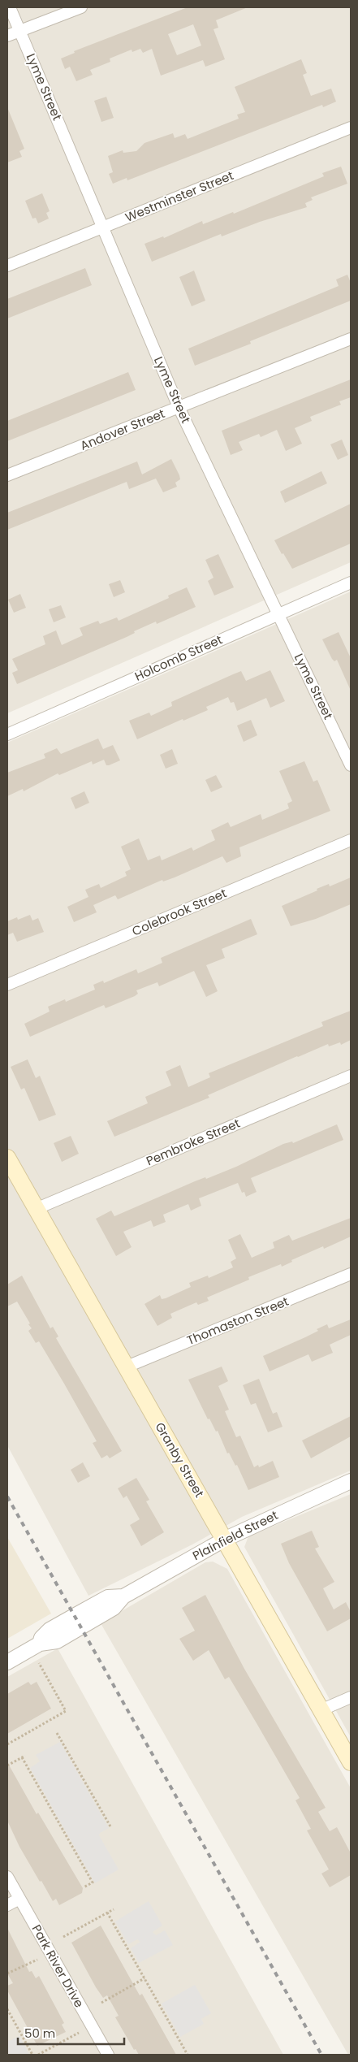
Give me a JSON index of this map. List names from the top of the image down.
{
  "streets": {
    "main road": ["Granby Street"],
    "street": [
      "Lyme Street",
      "Westminster Street",
      "Andover Street",
      "Holcomb Street",
      "Colebrook Street",
      "Pembroke Street",
      "Thomaston Street",
      "Plainfield Street",
      "Park River Drive"
    ]
  },
  "crossings": [
    ["Lyme Street", "Westminster Street"],
    ["Lyme Street", "Andover Street"],
    ["Lyme Street", "Holcomb Street"],
    ["Pembroke Street", "Granby Street"],
    ["Thomaston Street", "Granby Street"],
    ["Granby Street", "Plainfield Street"]
  ],
  "scale_bar": "50 m"
}
